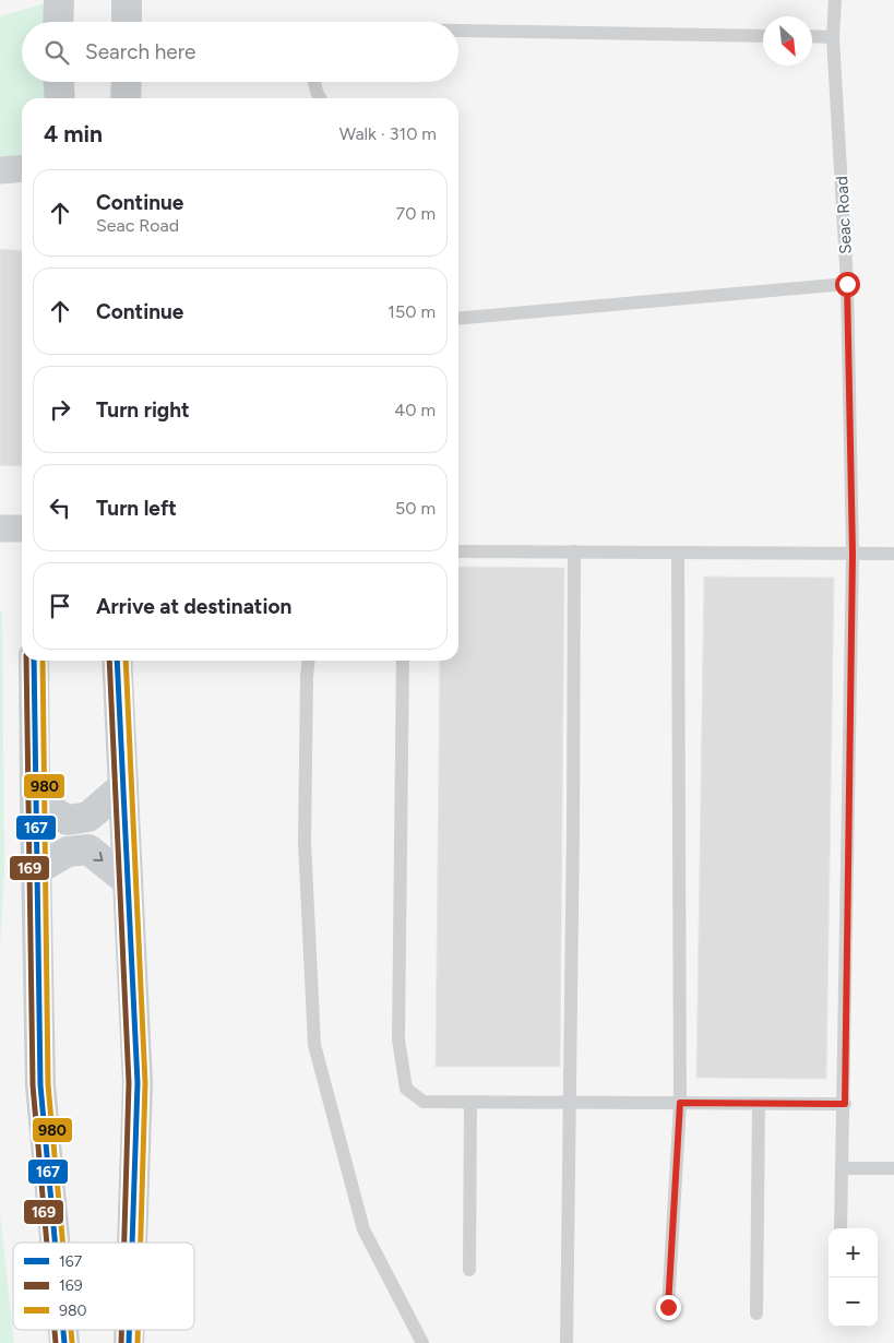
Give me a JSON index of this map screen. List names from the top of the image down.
{
  "streets": {
    "lane": ["Seac Road"]
  },
  "lines": ["transit line 167", "transit line 169", "transit line 980"],
  "legend": ["167", "169", "980"],
  "north": "bottom right",
  "page": {
    "search": "Search here",
    "heading": ["4 min", "Walk · 310 m"],
    "list": [
      ["Continue", "Seac Road", "70 m"],
      ["Continue", "150 m"],
      ["Turn right", "40 m"],
      ["Turn left", "50 m"],
      "Arrive at destination"
    ],
    "map_buttons": ["+", "−"]
  }
}
